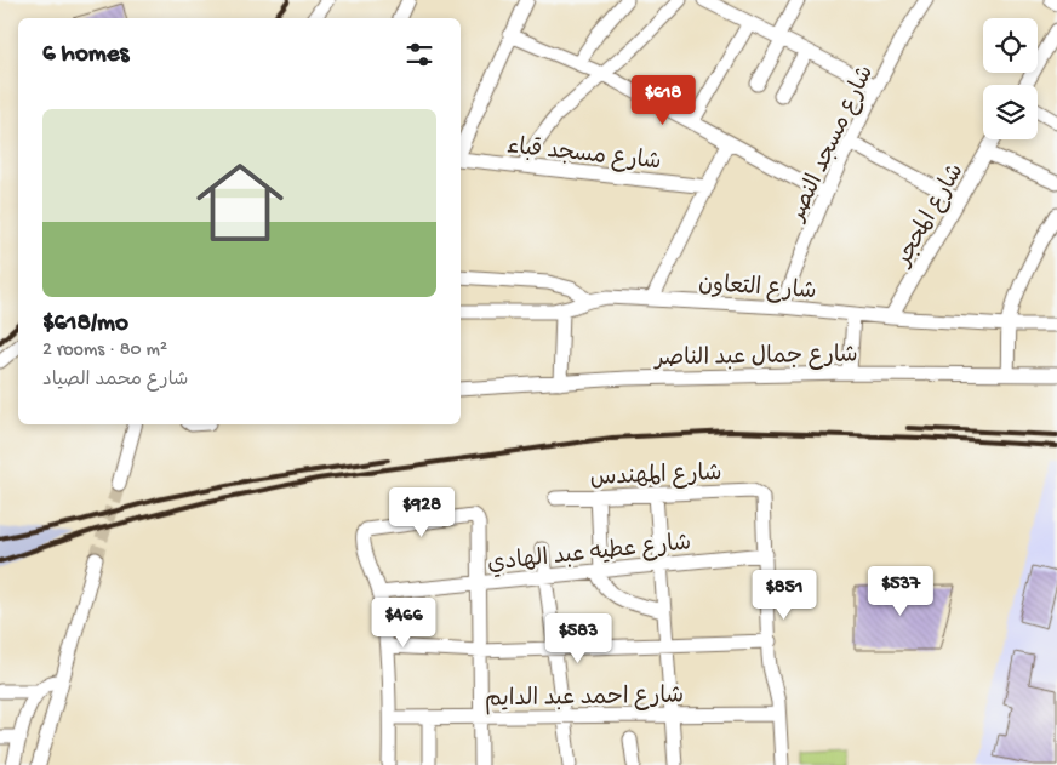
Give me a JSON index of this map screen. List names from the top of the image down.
{
  "streets": {
    "street": [
      "شارع مسجد النصر",
      "شارع مسجد قباء",
      "شارع المحجر",
      "شارع التعاون",
      "شارع جمال عبد الناصر",
      "شارع المهندس",
      "شارع عطيه عبد الهادي",
      "شارع احمد عبد الدايم"
    ]
  },
  "crossings": [
    ["شارع مسجد النصر", "شارع التعاون"],
    ["شارع المحجر", "شارع التعاون"],
    ["شارع المهندس", "شارع عطيه عبد الهادي"]
  ],
  "page": {
    "heading": "6 homes",
    "price": [
      "$618",
      "$928",
      "$537",
      "$851",
      "$466",
      "$583"
    ],
    "list": [
      {
        "name": "$618/mo",
        "note": "2 rooms · 80 m² · شارع محمد الصياد"
      }
    ]
  }
}
